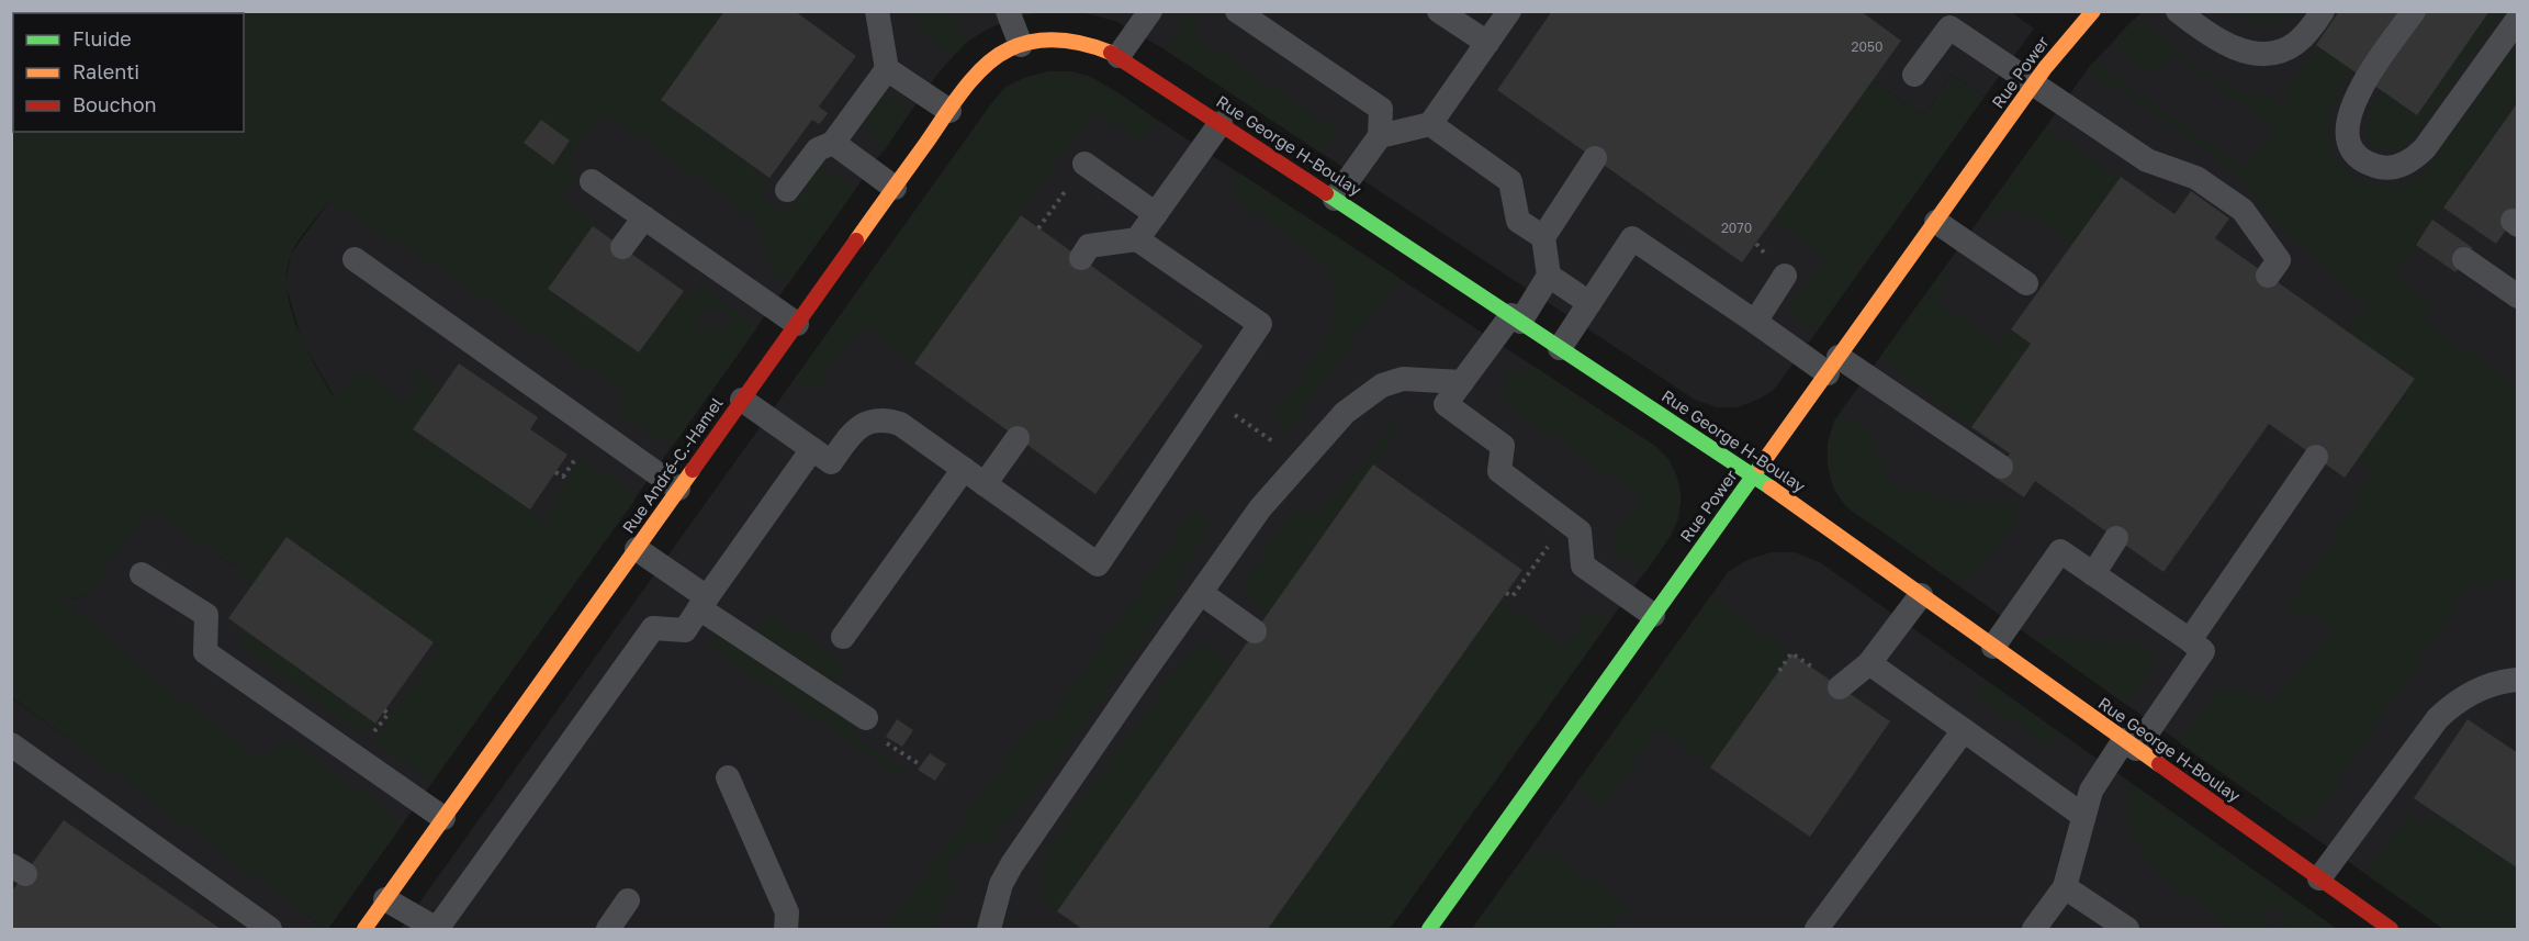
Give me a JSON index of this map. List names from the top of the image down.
{
  "streets": {
    "street": ["Rue Power", "Rue George H-Boulay", "Rue André-C.-Hamel"]
  },
  "crossings": [
    ["Rue Power", "Rue George H-Boulay"],
    ["Rue George H-Boulay", "Rue André-C.-Hamel"]
  ],
  "house_numbers": ["2050", "2070"],
  "legend": ["Fluide", "Ralenti", "Bouchon"]
}
